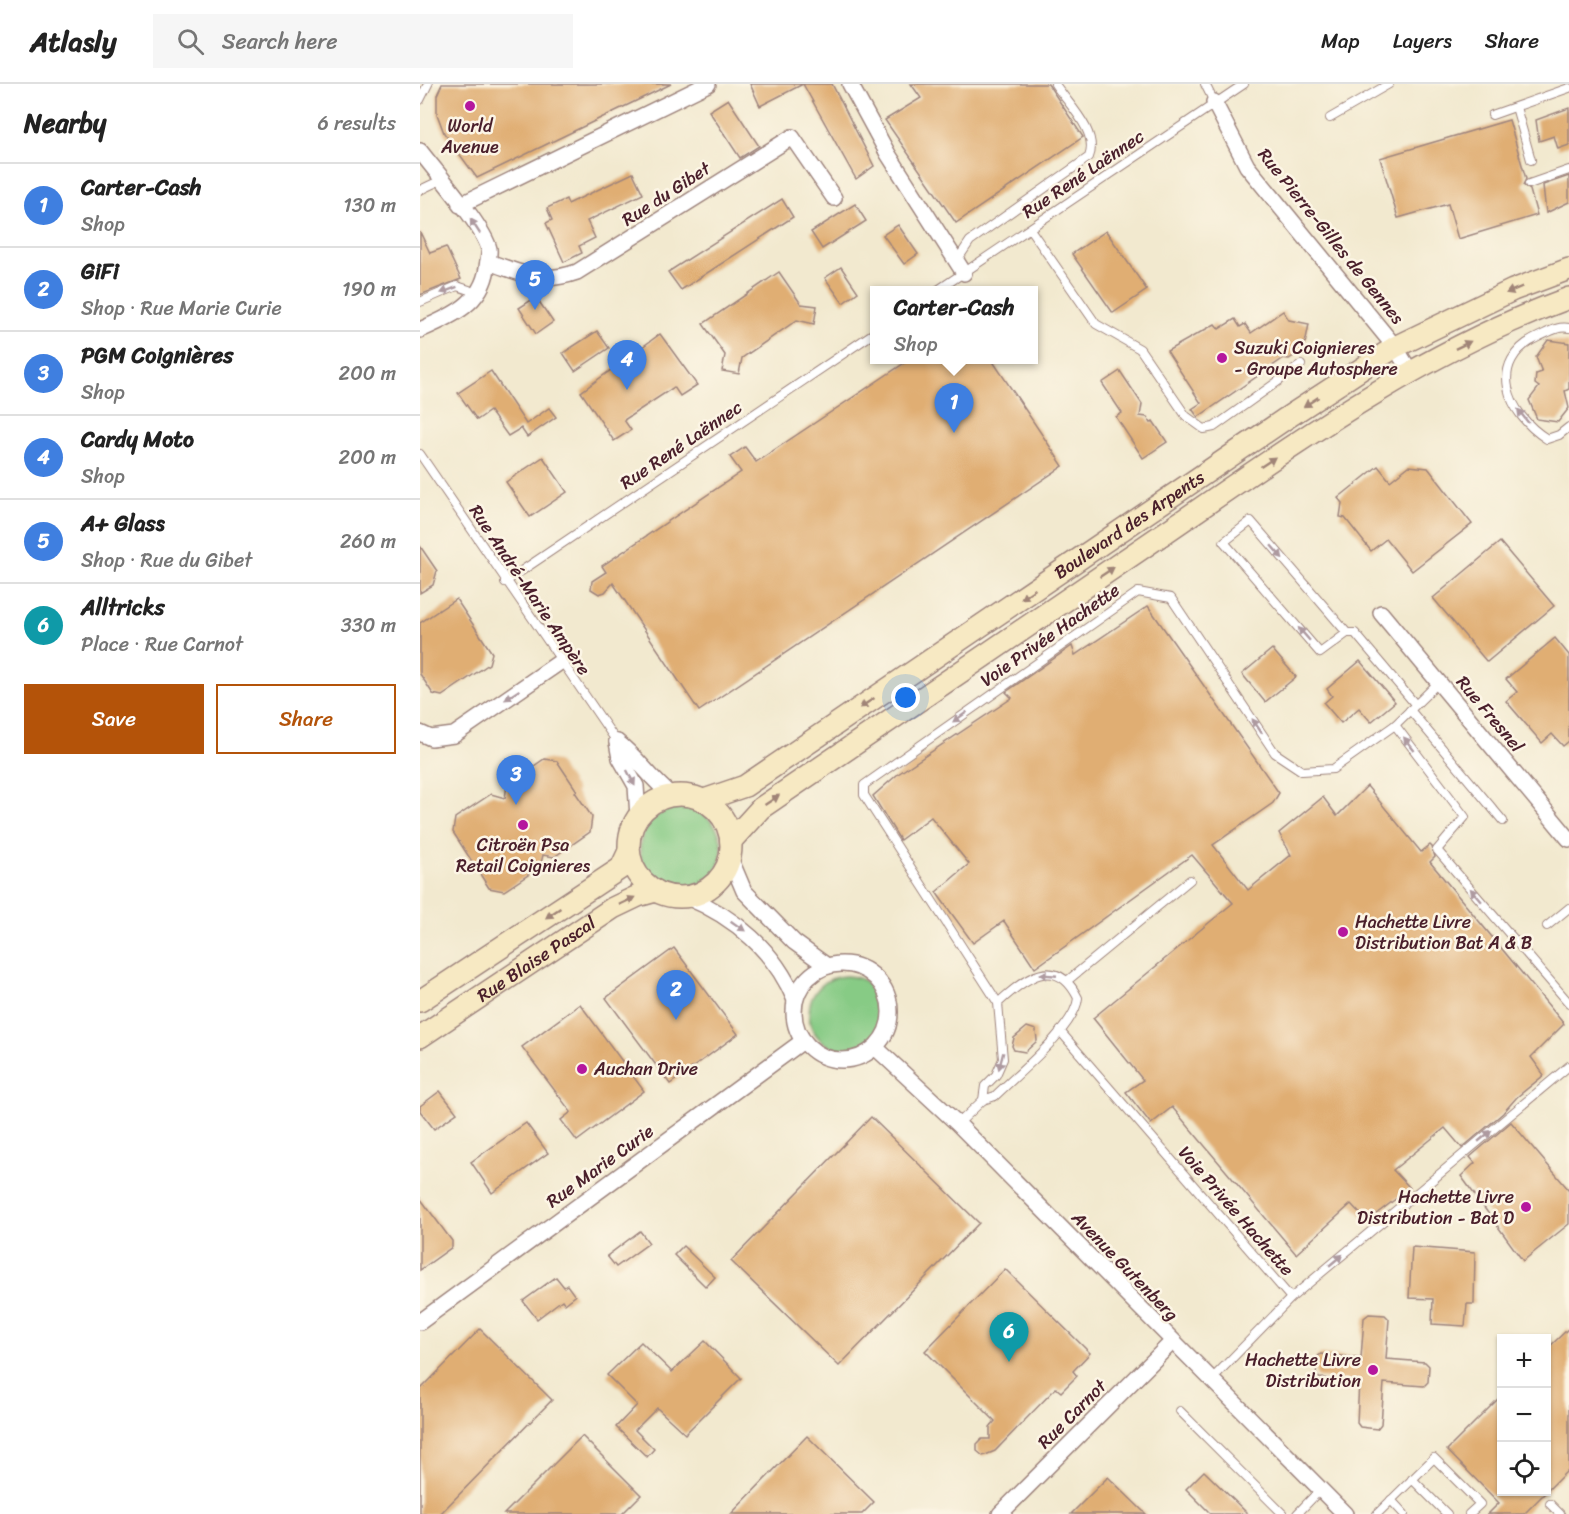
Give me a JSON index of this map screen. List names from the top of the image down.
{
  "streets": {
    "street": [
      "Rue du Gibet",
      "Rue Pierre-Gilles de Gennes",
      "Boulevard des Arpents",
      "Rue Fresnel",
      "Rue Blaise Pascal",
      "Rue Marie Curie",
      "Avenue Gutenberg",
      "Rue Carnot"
    ],
    "lane": ["Rue René Laënnec", "Rue André-Marie Ampère", "Voie Privée Hachette"]
  },
  "crossings": [
    ["Rue René Laënnec", "Rue Pierre-Gilles de Gennes"],
    ["Rue René Laënnec", "Rue André-Marie Ampère"],
    ["Rue Pierre-Gilles de Gennes", "Boulevard des Arpents"],
    ["Boulevard des Arpents", "Rue Blaise Pascal"],
    ["Voie Privée Hachette", "Avenue Gutenberg"],
    ["Rue Marie Curie", "Avenue Gutenberg"],
    ["Avenue Gutenberg", "Rue Carnot"]
  ],
  "places": [
    "World Avenue",
    "Suzuki Coignieres - Groupe Autosphere",
    "Citroën Psa Retail Coignieres",
    "Hachette Livre Distribution Bat A & B",
    "Auchan Drive",
    "Hachette Livre Distribution - Bat D",
    "Hachette Livre Distribution"
  ],
  "page": {
    "header": "Atlasly",
    "search": "Search here",
    "nav": ["Map", "Layers", "Share"],
    "heading": ["Nearby", "6 results"],
    "list": [
      {
        "mark": "1",
        "name": "Carter-Cash",
        "note": "Shop",
        "value": "130 m"
      },
      {
        "mark": "2",
        "name": "GiFi",
        "note": "Shop · Rue Marie Curie",
        "value": "190 m"
      },
      {
        "mark": "3",
        "name": "PGM Coignières",
        "note": "Shop",
        "value": "200 m"
      },
      {
        "mark": "4",
        "name": "Cardy Moto",
        "note": "Shop",
        "value": "200 m"
      },
      {
        "mark": "5",
        "name": "A+ Glass",
        "note": "Shop · Rue du Gibet",
        "value": "260 m"
      },
      {
        "mark": "6",
        "name": "Alltricks",
        "note": "Place · Rue Carnot",
        "value": "330 m"
      }
    ],
    "pins": [
      "5",
      "4",
      "1",
      "3",
      "2",
      "6"
    ],
    "popup": ["Carter-Cash", "Shop"],
    "buttons": ["Save", "Share"],
    "map_buttons": ["+", "−"]
  }
}
